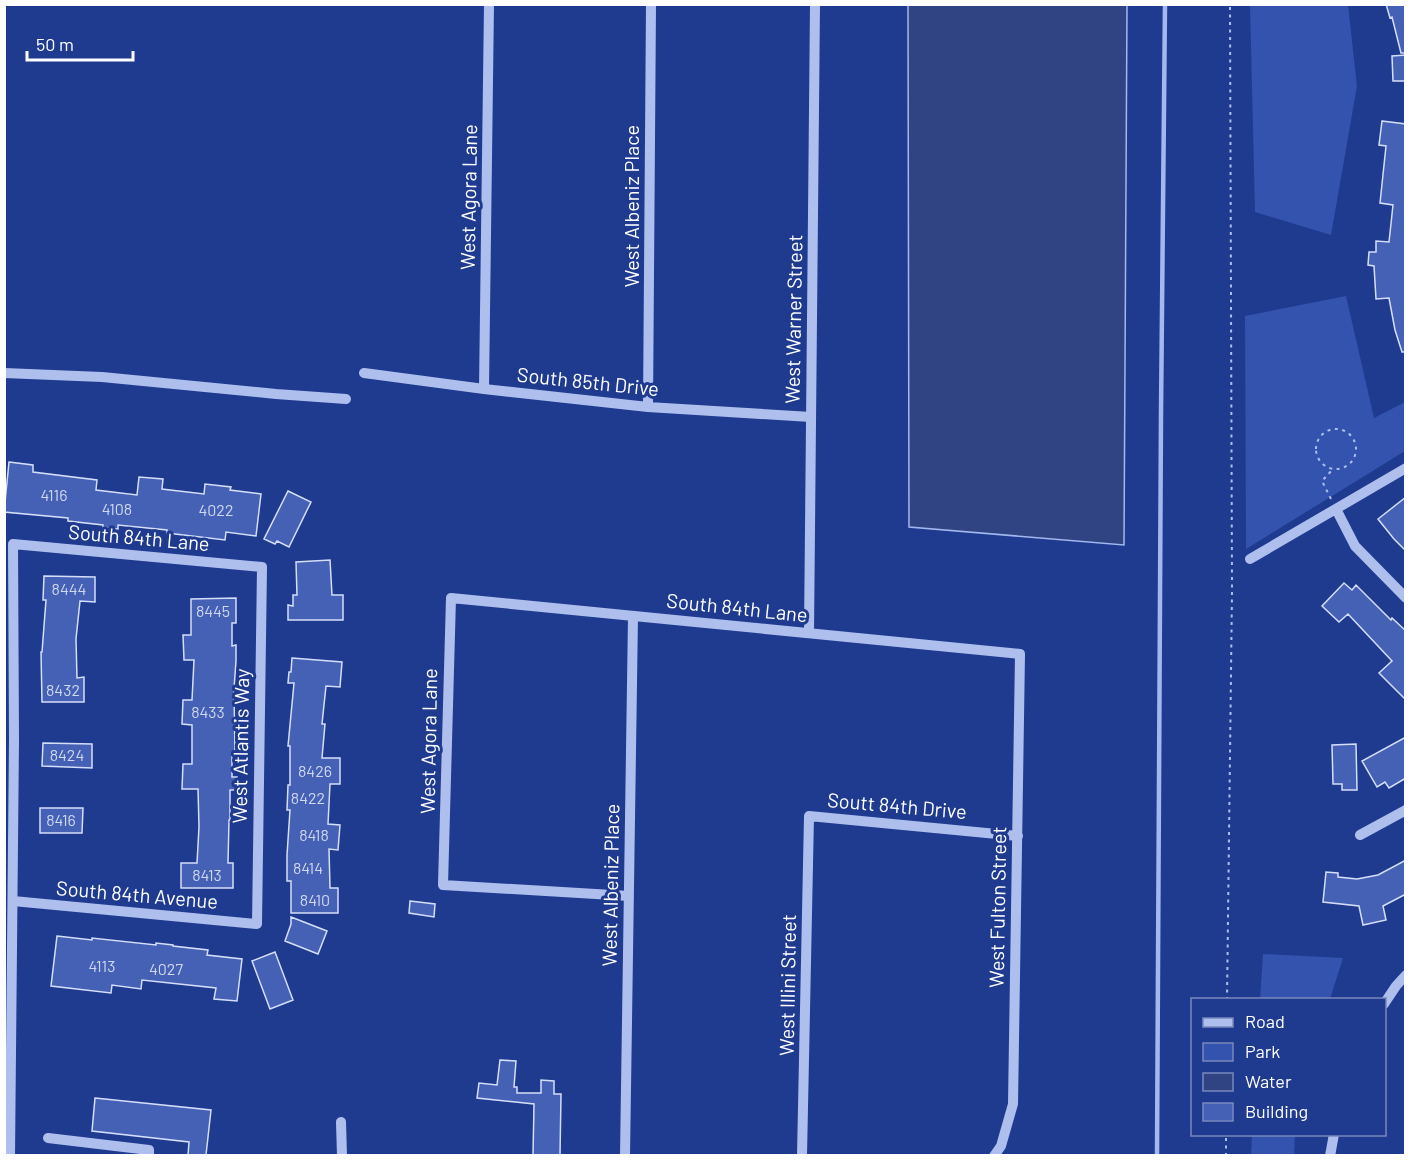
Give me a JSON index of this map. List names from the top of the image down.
{
  "streets": {
    "street": [
      "West Agora Lane",
      "West Albeniz Place",
      "West Warner Street",
      "South 85th Drive",
      "South 84th Lane",
      "West Atlantis Way",
      "Soutt 84th Drive",
      "South 84th Avenue",
      "West Fulton Street",
      "West Illini Street"
    ]
  },
  "crossings": [
    ["West Agora Lane", "West Albeniz Place"],
    ["West Agora Lane", "South 85th Drive"],
    ["West Agora Lane", "South 84th Lane"],
    ["West Albeniz Place", "South 85th Drive"],
    ["West Albeniz Place", "South 84th Lane"],
    ["West Warner Street", "South 85th Drive"],
    ["West Warner Street", "South 84th Lane"],
    ["South 84th Lane", "West Atlantis Way"],
    ["South 84th Lane", "South 84th Avenue"],
    ["South 84th Lane", "West Fulton Street"],
    ["West Atlantis Way", "South 84th Avenue"],
    ["Soutt 84th Drive", "West Fulton Street"],
    ["Soutt 84th Drive", "West Illini Street"]
  ],
  "house_numbers": [
    "4116",
    "4108",
    "4022",
    "8444",
    "8445",
    "8432",
    "8433",
    "8424",
    "8426",
    "8422",
    "8416",
    "8418",
    "8414",
    "8413",
    "8410",
    "4113",
    "4027"
  ],
  "legend": [
    "Road",
    "Park",
    "Water",
    "Building"
  ],
  "scale_bar": "50 m"
}
